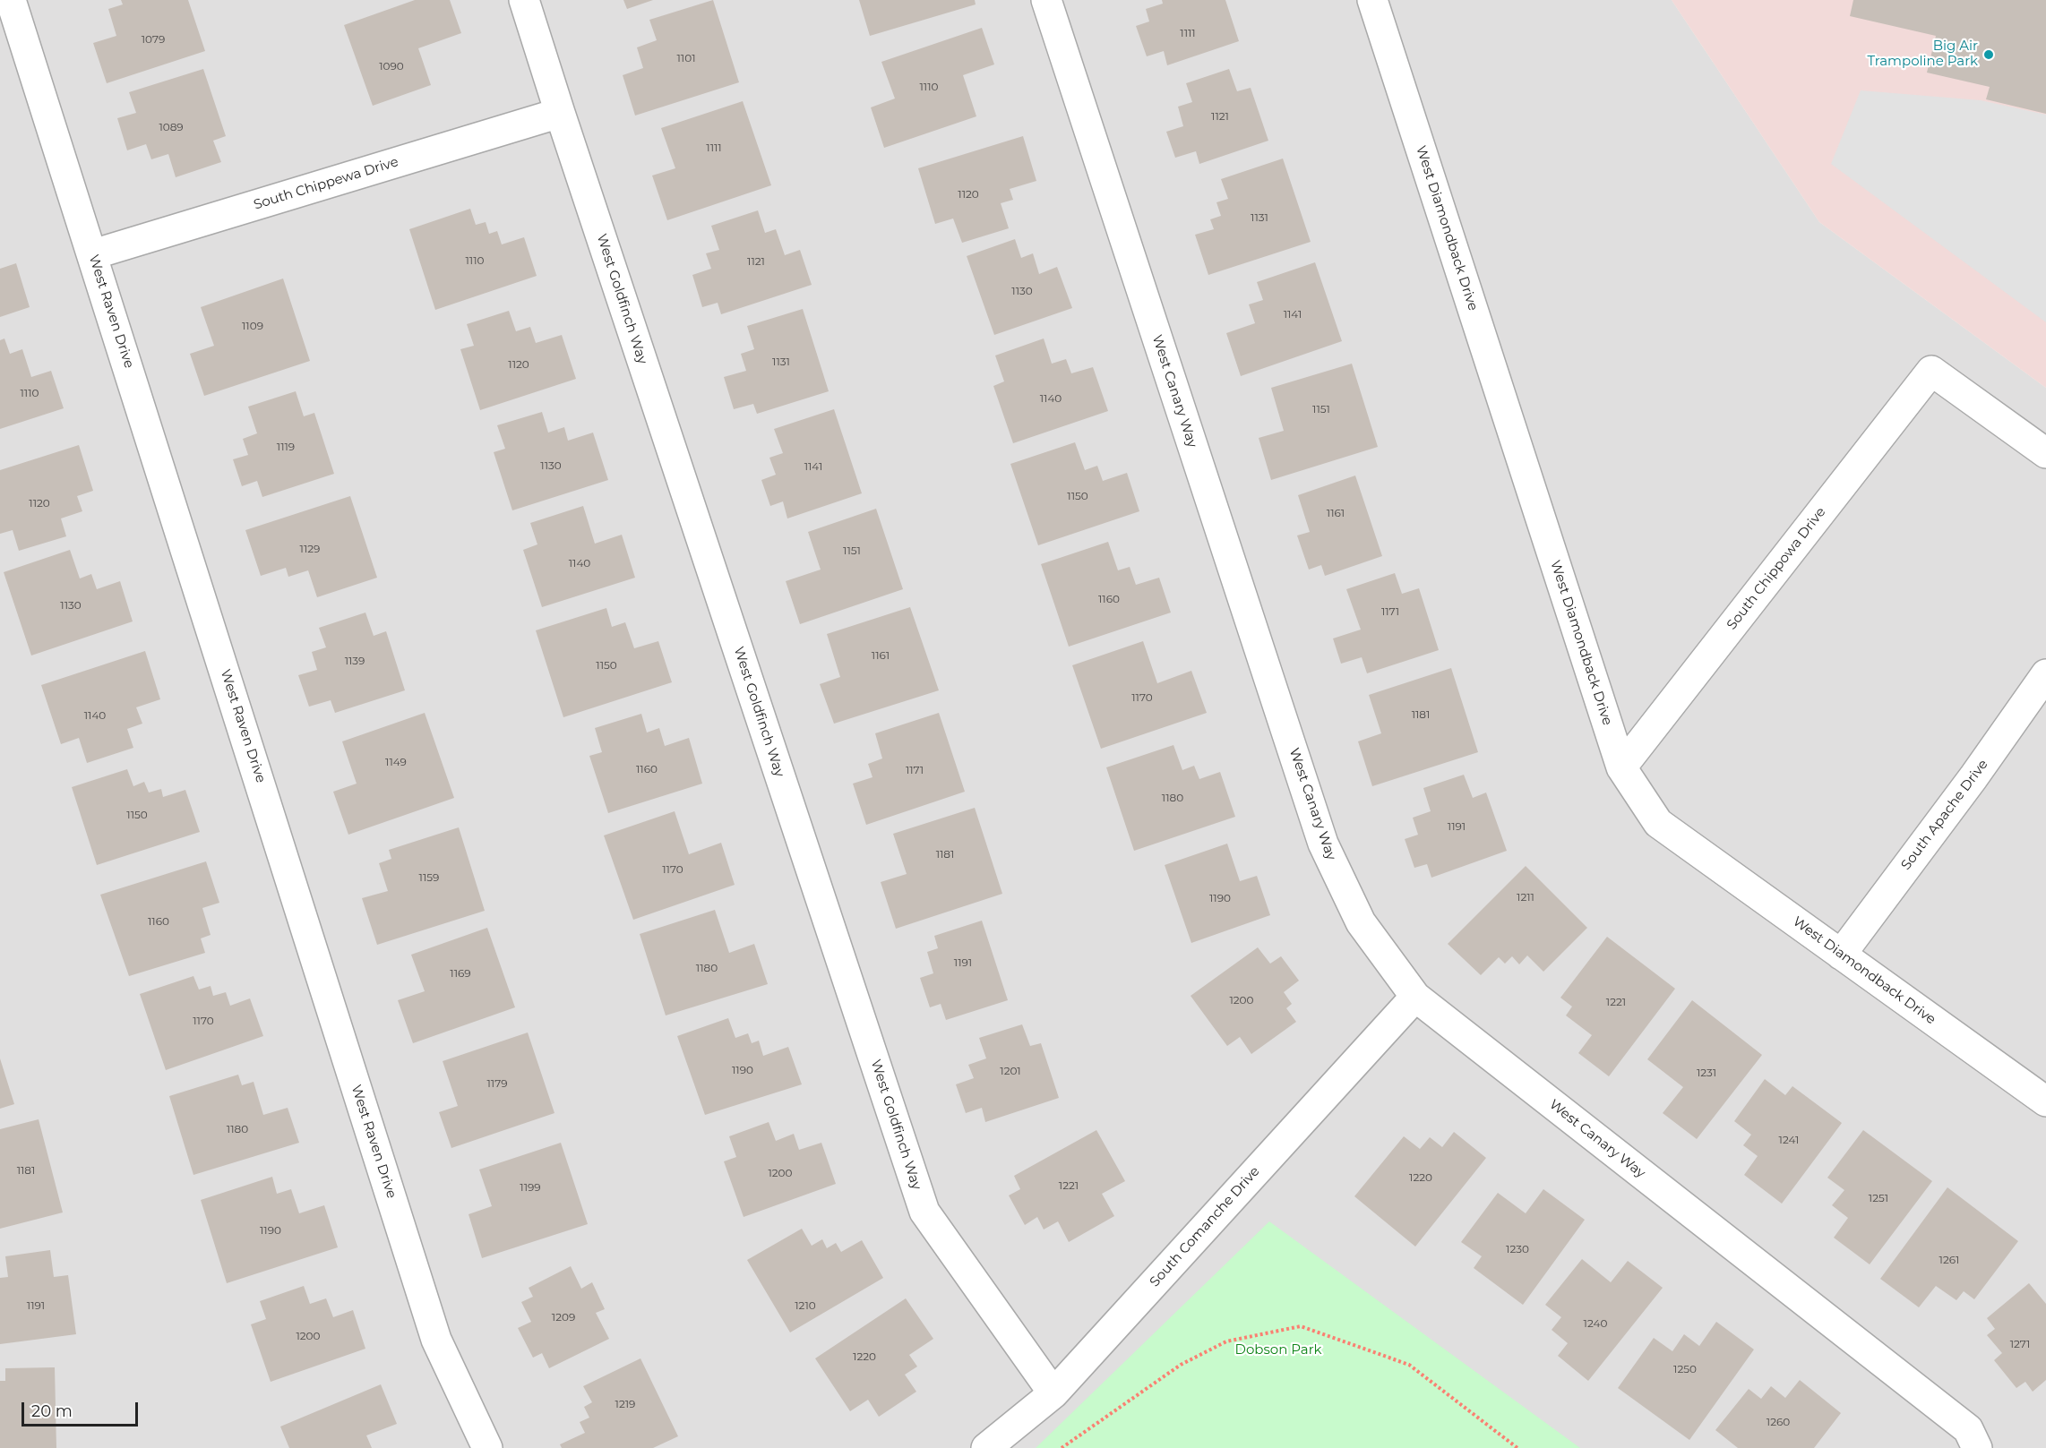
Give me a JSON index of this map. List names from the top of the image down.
{
  "streets": {
    "street": [
      "South Chippewa Drive",
      "West Diamondback Drive",
      "West Goldfinch Way",
      "West Raven Drive",
      "West Canary Way",
      "South Chippowa Drive",
      "South Apache Drive",
      "South Comanche Drive"
    ]
  },
  "crossings": [
    ["South Chippewa Drive", "West Goldfinch Way"],
    ["South Chippewa Drive", "West Raven Drive"],
    ["West Diamondback Drive", "South Chippowa Drive"],
    ["West Diamondback Drive", "South Apache Drive"],
    ["West Goldfinch Way", "South Comanche Drive"],
    ["West Canary Way", "South Comanche Drive"]
  ],
  "parks": ["Dobson Park"],
  "places": ["Big Air Trampoline Park"],
  "house_numbers": [
    "1111",
    "1079",
    "1101",
    "1090",
    "1110",
    "1121",
    "1089",
    "1111",
    "1120",
    "1131",
    "1110",
    "1121",
    "1130",
    "1141",
    "1109",
    "1131",
    "1120",
    "1110",
    "1140",
    "1151",
    "1119",
    "1130",
    "1141",
    "1150",
    "1120",
    "1161",
    "1129",
    "1151",
    "1140",
    "1160",
    "1130",
    "1171",
    "1161",
    "1139",
    "1150",
    "1170",
    "1181",
    "1140",
    "1149",
    "1160",
    "1171",
    "1180",
    "1150",
    "1191",
    "1181",
    "1170",
    "1159",
    "1211",
    "1190",
    "1160",
    "1191",
    "1180",
    "1169",
    "1200",
    "1221",
    "1170",
    "1190",
    "1201",
    "1231",
    "1179",
    "1180",
    "1241",
    "1181",
    "1200",
    "1220",
    "1221",
    "1199",
    "1251",
    "1190",
    "1230",
    "1261",
    "1191",
    "1210",
    "1209",
    "1240",
    "1200",
    "1271",
    "1220",
    "1250",
    "1219",
    "1260"
  ],
  "scale_bar": "20 m"
}
